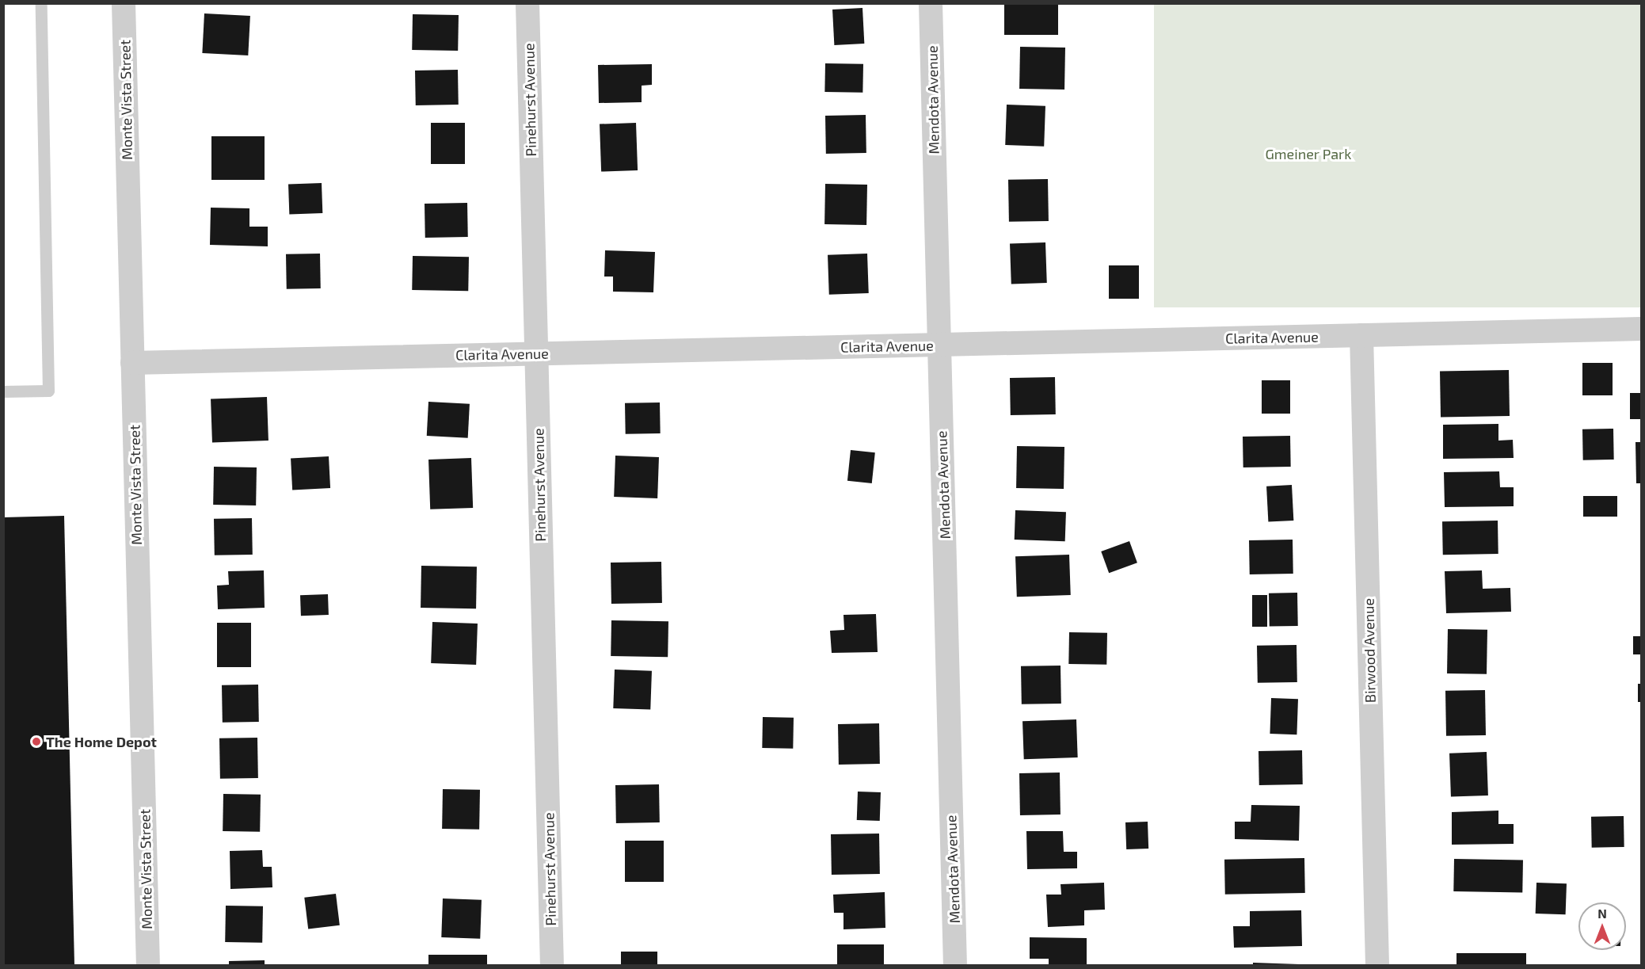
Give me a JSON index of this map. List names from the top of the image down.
{
  "streets": {
    "street": [
      "Monte Vista Street",
      "Pinehurst Avenue",
      "Mendota Avenue",
      "Clarita Avenue",
      "Birwood Avenue"
    ]
  },
  "crossings": [
    ["Monte Vista Street", "Clarita Avenue"],
    ["Pinehurst Avenue", "Clarita Avenue"],
    ["Mendota Avenue", "Clarita Avenue"],
    ["Clarita Avenue", "Birwood Avenue"]
  ],
  "parks": ["Gmeiner Park"],
  "places": ["The Home Depot"],
  "north": "top"
}
